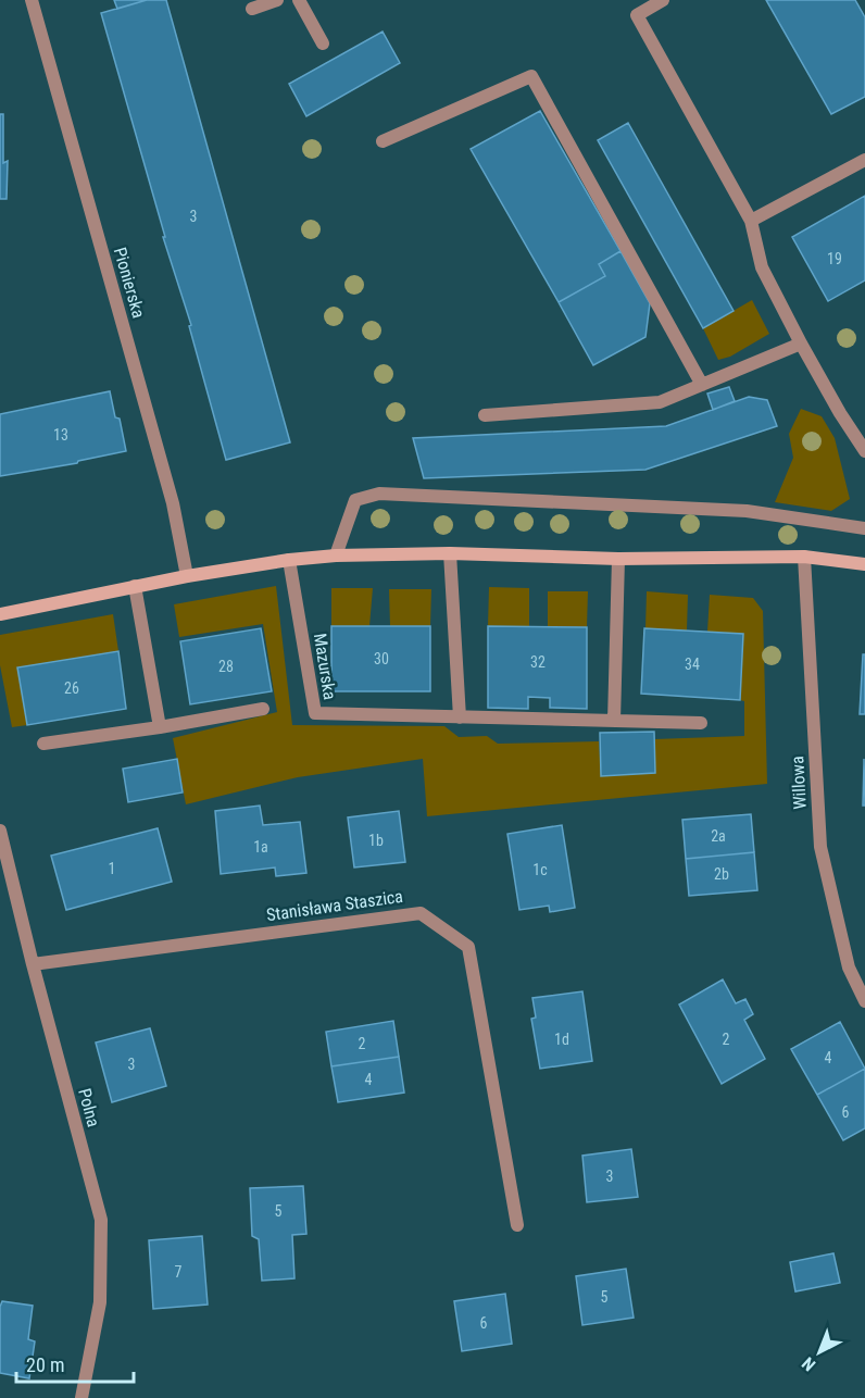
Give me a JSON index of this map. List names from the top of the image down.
{
  "streets": {
    "street": [
      "Pionierska",
      "Mazurska",
      "Willowa",
      "Stanisława Staszica",
      "Polna"
    ]
  },
  "crossings": [
    ["Stanisława Staszica", "Polna"]
  ],
  "house_numbers": [
    "3",
    "19",
    "13",
    "30",
    "32",
    "34",
    "28",
    "26",
    "2a",
    "1b",
    "1a",
    "1",
    "1c",
    "2b",
    "1d",
    "2",
    "2",
    "4",
    "3",
    "4",
    "6",
    "3",
    "5",
    "7",
    "5",
    "6"
  ],
  "scale_bar": "20 m",
  "north": "bottom left"
}
